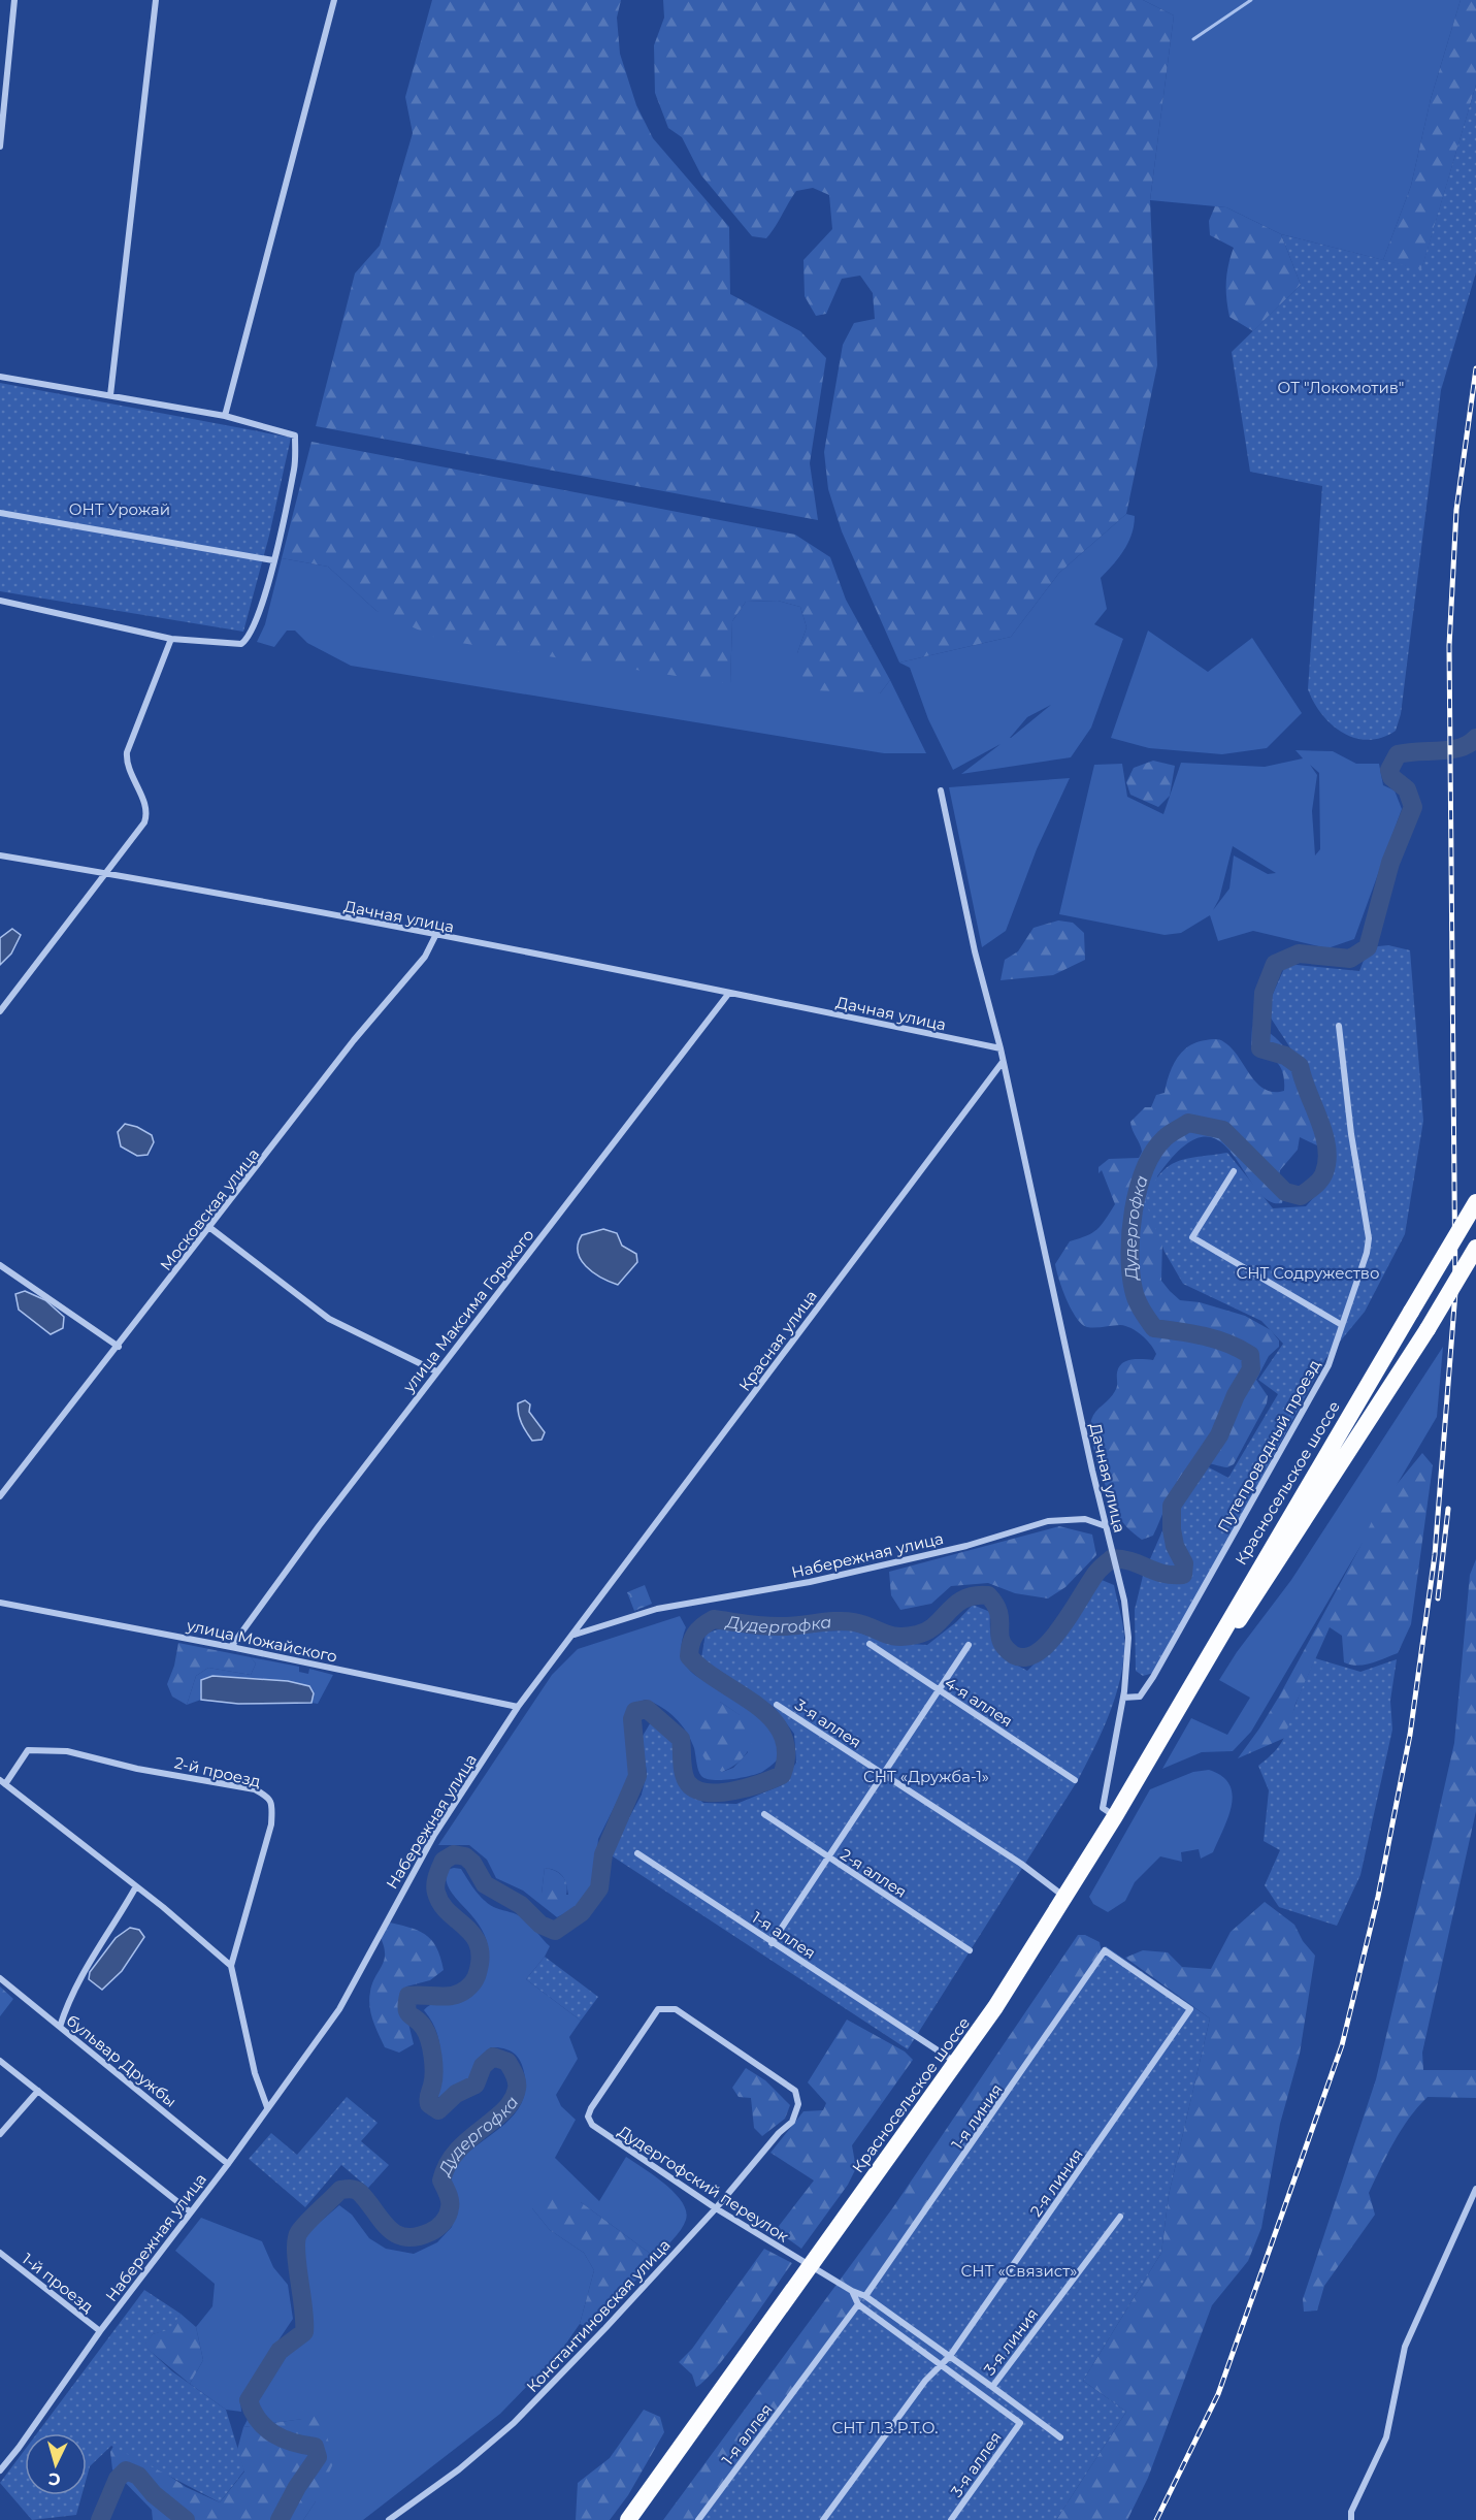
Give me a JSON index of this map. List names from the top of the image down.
{
  "streets": {
    "highway": ["Красносельское шоссе"],
    "street": [
      "Дачная улица",
      "Московская улица",
      "улица Максима Горького",
      "Красная улица",
      "Путепроводный проезд",
      "Набережная улица",
      "улица Можайского",
      "4-я аллея",
      "3-я аллея",
      "2-й проезд",
      "2-я аллея",
      "1-я аллея",
      "бульвар Дружбы",
      "1-я линия",
      "2-я линия",
      "Дудергофский переулок",
      "1-й проезд",
      "Константиновская улица",
      "3-я линия"
    ]
  },
  "crossings": [
    ["Дачная улица", "Московская улица"],
    ["Дачная улица", "улица Максима Горького"],
    ["Дачная улица", "Красная улица"],
    ["Дачная улица", "Путепроводный проезд"],
    ["Дачная улица", "Красносельское шоссе"],
    ["Дачная улица", "Набережная улица"],
    ["улица Максима Горького", "улица Можайского"],
    ["Красная улица", "Набережная улица"],
    ["Красносельское шоссе", "3-я аллея"],
    ["Красносельское шоссе", "1-я аллея"],
    ["Красносельское шоссе", "Дудергофский переулок"],
    ["Набережная улица", "улица Можайского"],
    ["Набережная улица", "2-й проезд"],
    ["Набережная улица", "бульвар Дружбы"],
    ["Набережная улица", "1-й проезд"],
    ["3-я аллея", "2-я линия"],
    ["1-я линия", "2-я линия"],
    ["1-я линия", "3-я линия"],
    ["2-я линия", "3-я линия"],
    ["Дудергофский переулок", "Константиновская улица"],
    ["Дудергофский переулок", "3-я линия"]
  ],
  "water": ["Дудергофка"],
  "parks": [
    "ОТ \"Локомотив\"",
    "ОНТ Урожай",
    "СНТ Содружество",
    "СНТ «Дружба-1»",
    "СНТ «Связист»",
    "СНТ Л.З.Р.Т.О."
  ],
  "north": "bottom"
}
